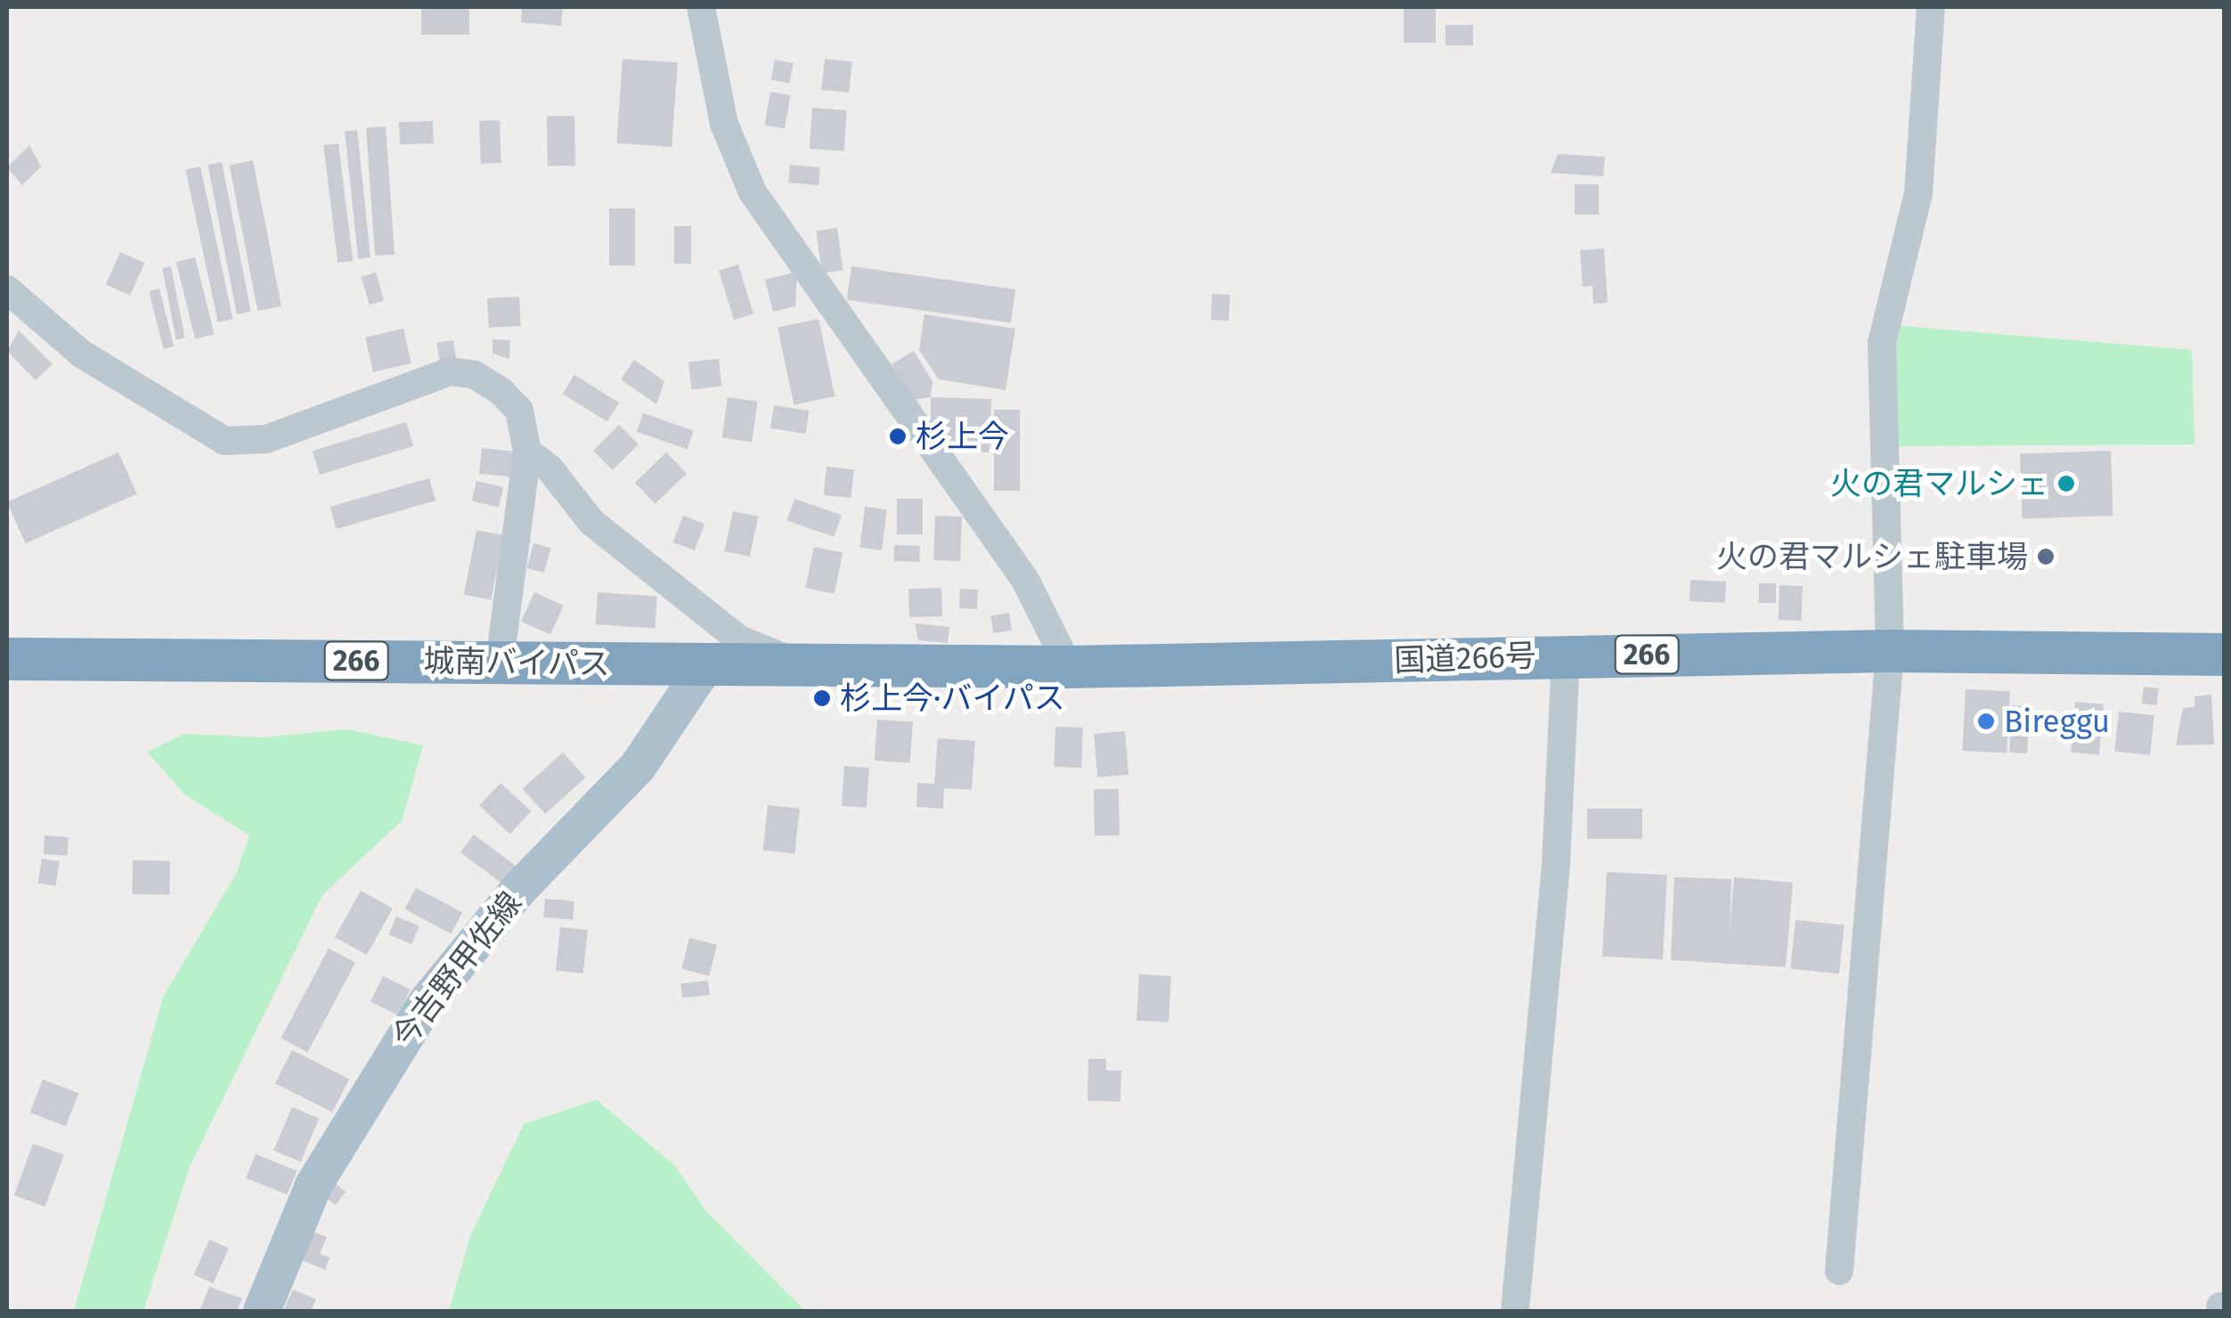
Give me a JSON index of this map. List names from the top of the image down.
{
  "streets": {
    "highway": ["266", "国道266号", "城南バイパス"],
    "main road": ["今吉野甲佐線"]
  },
  "crossings": [
    ["国道266号", "城南バイパス"],
    ["国道266号", "今吉野甲佐線"],
    ["城南バイパス", "今吉野甲佐線"]
  ],
  "places": [
    "杉上今",
    "火の君マルシェ",
    "火の君マルシェ駐車場",
    "杉上今·バイパス",
    "Bireggu"
  ]
}
